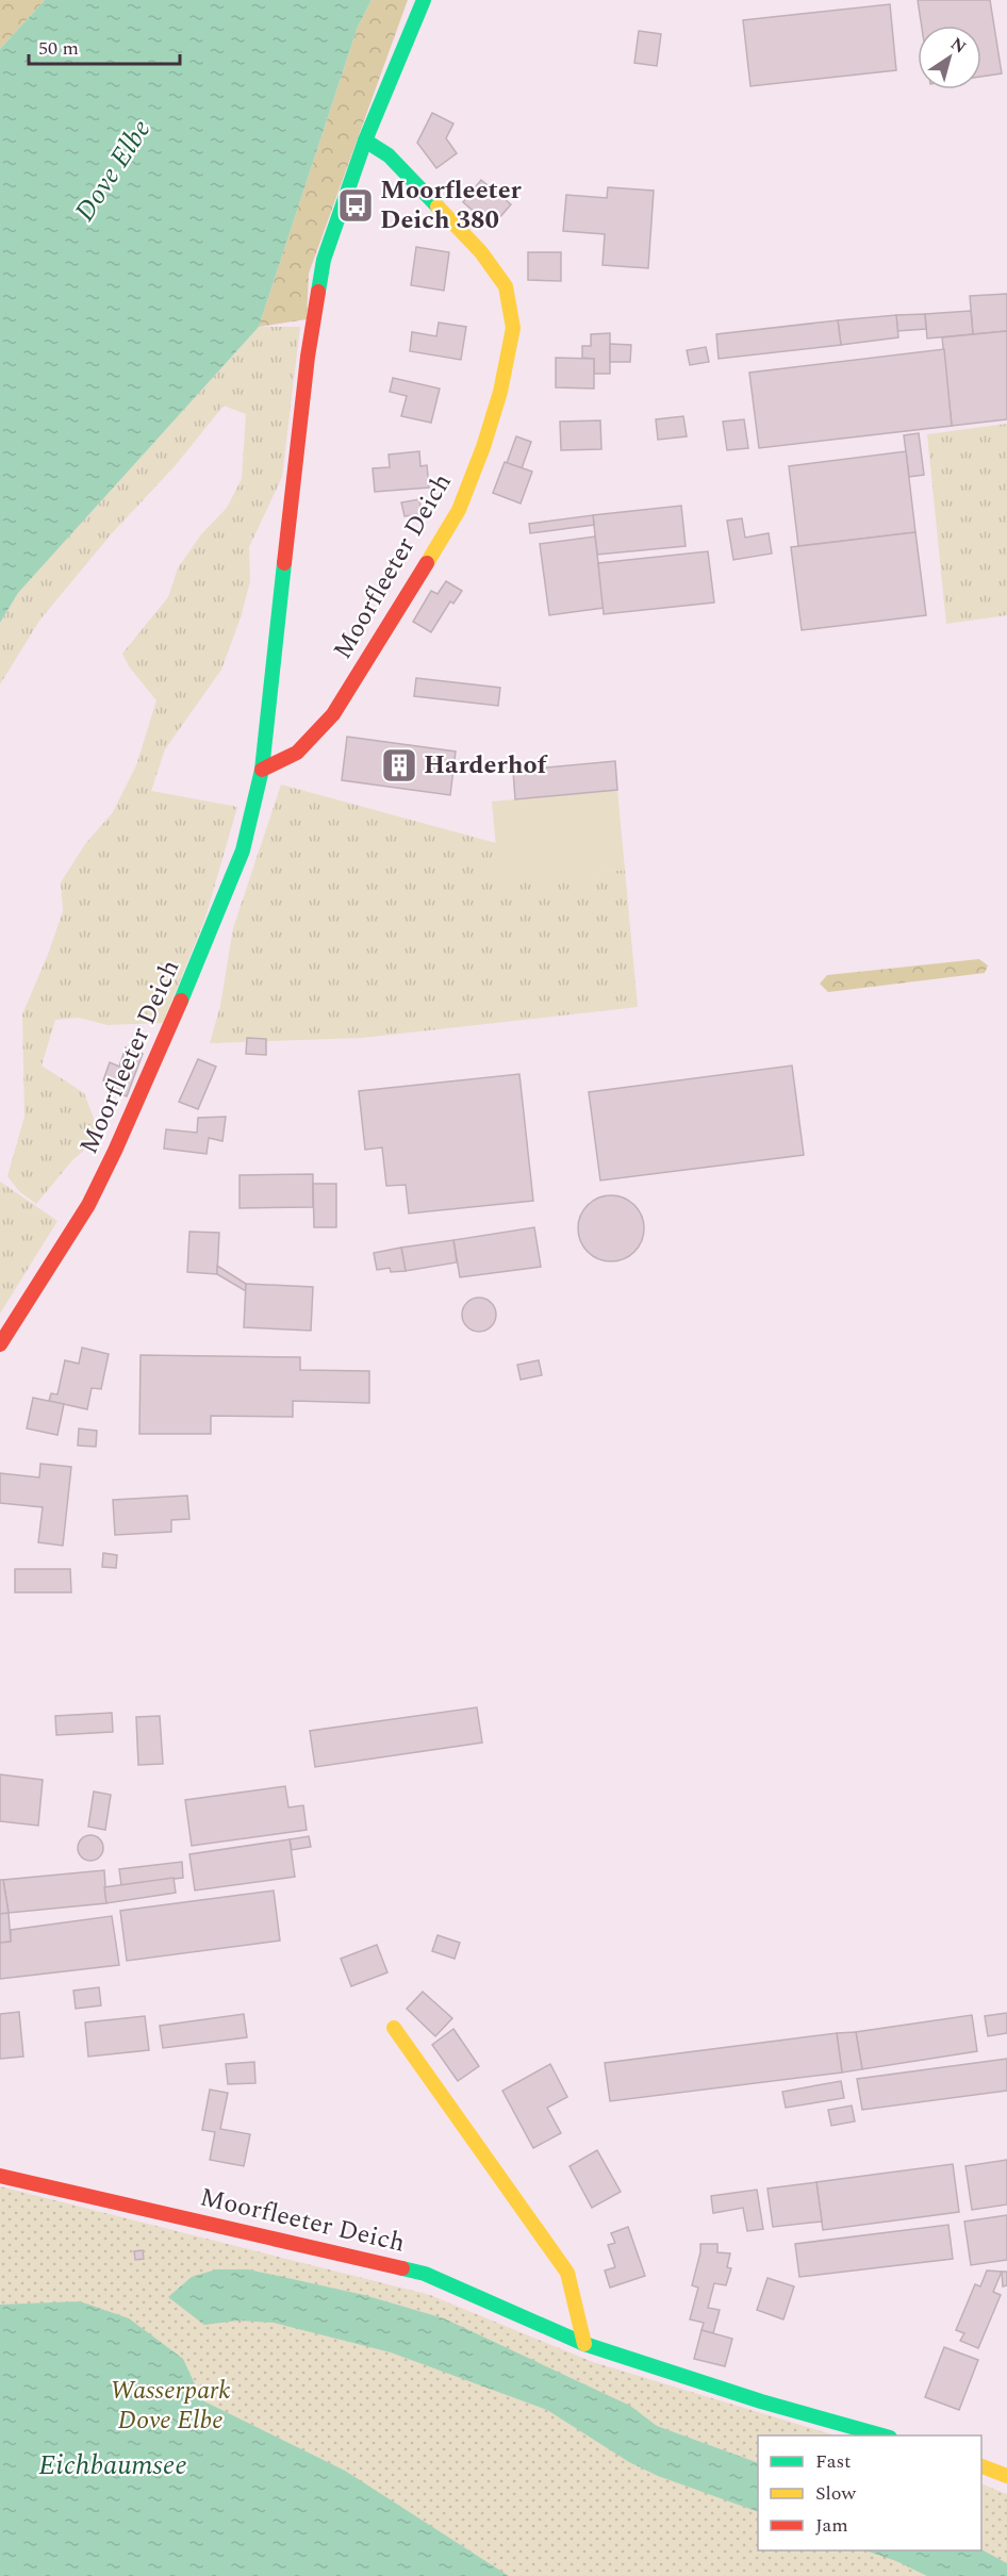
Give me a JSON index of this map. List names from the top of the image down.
{
  "streets": {
    "street": ["Moorfleeter Deich"]
  },
  "water": ["Dove Elbe", "Eichbaumsee"],
  "parks": ["Wasserpark Dove Elbe"],
  "places": {
    "bus stop": ["Moorfleeter Deich 380"],
    "building": ["Harderhof"]
  },
  "legend": ["Fast", "Slow", "Jam"],
  "scale_bar": "50 m",
  "north": "top right"
}
